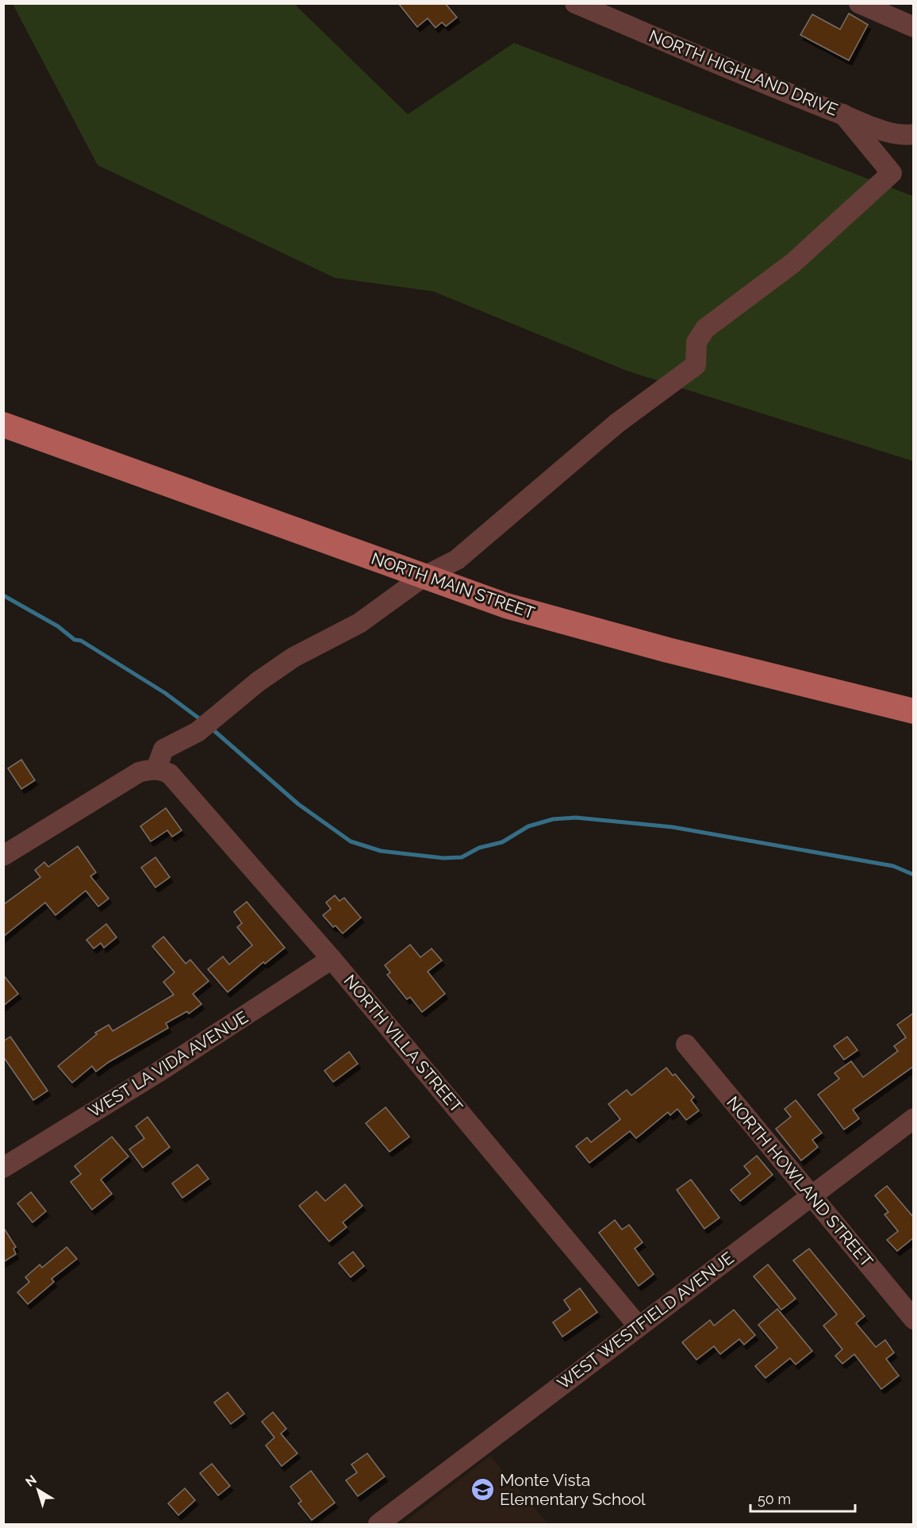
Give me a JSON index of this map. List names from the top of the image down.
{
  "streets": {
    "main road": ["NORTH MAIN STREET"],
    "street": [
      "NORTH HIGHLAND DRIVE",
      "NORTH VILLA STREET",
      "WEST LA VIDA AVENUE",
      "NORTH HOWLAND STREET",
      "WEST WESTFIELD AVENUE"
    ]
  },
  "crossings": [
    ["NORTH VILLA STREET", "WEST LA VIDA AVENUE"],
    ["NORTH VILLA STREET", "WEST WESTFIELD AVENUE"],
    ["NORTH HOWLAND STREET", "WEST WESTFIELD AVENUE"]
  ],
  "places": {
    "school or university": ["Monte Vista Elementary School"]
  },
  "scale_bar": "50 m",
  "north": "top left"
}
